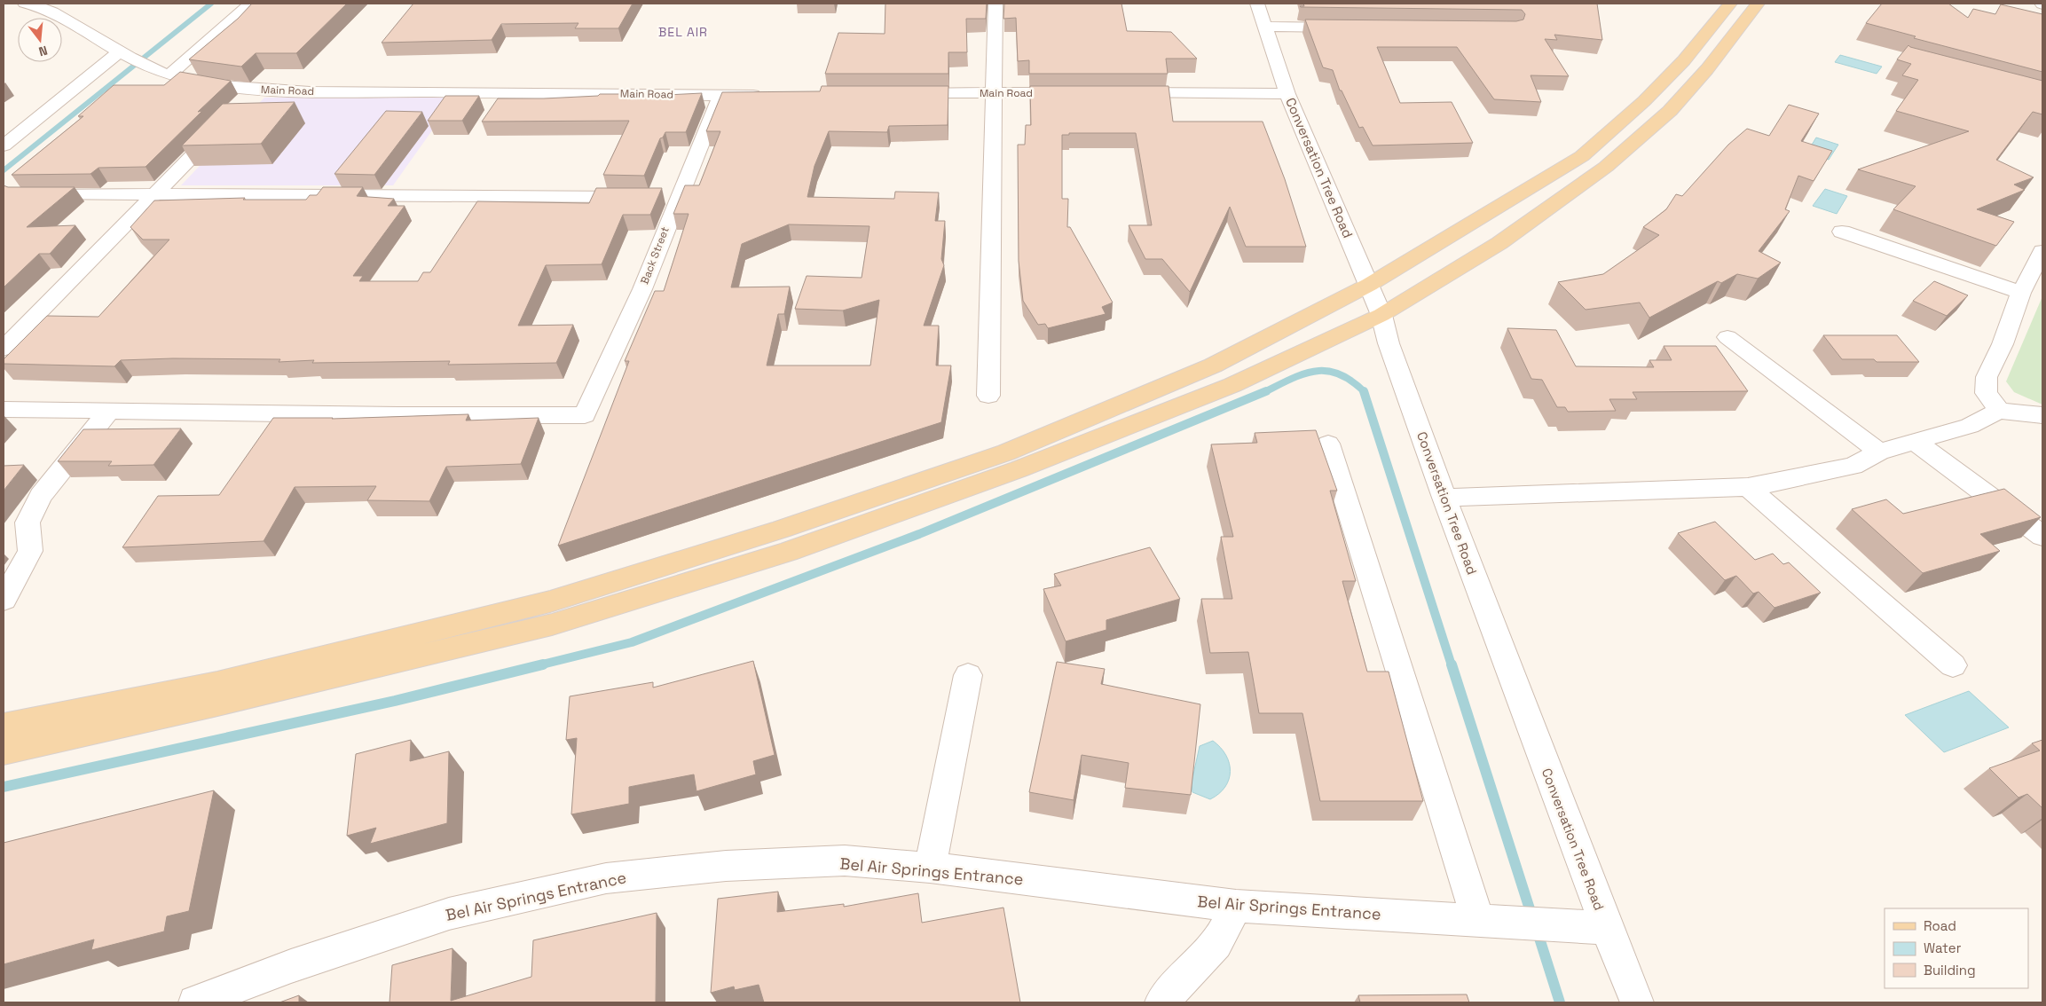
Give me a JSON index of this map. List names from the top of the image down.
{
  "streets": {
    "street": [
      "Main Road",
      "Conversation Tree Road",
      "Back Street",
      "Bel Air Springs Entrance"
    ]
  },
  "crossings": [
    ["Main Road", "Back Street"],
    ["Conversation Tree Road", "Bel Air Springs Entrance"]
  ],
  "districts": ["BEL AIR"],
  "legend": ["Road", "Water", "Building"],
  "north": "bottom"
}
